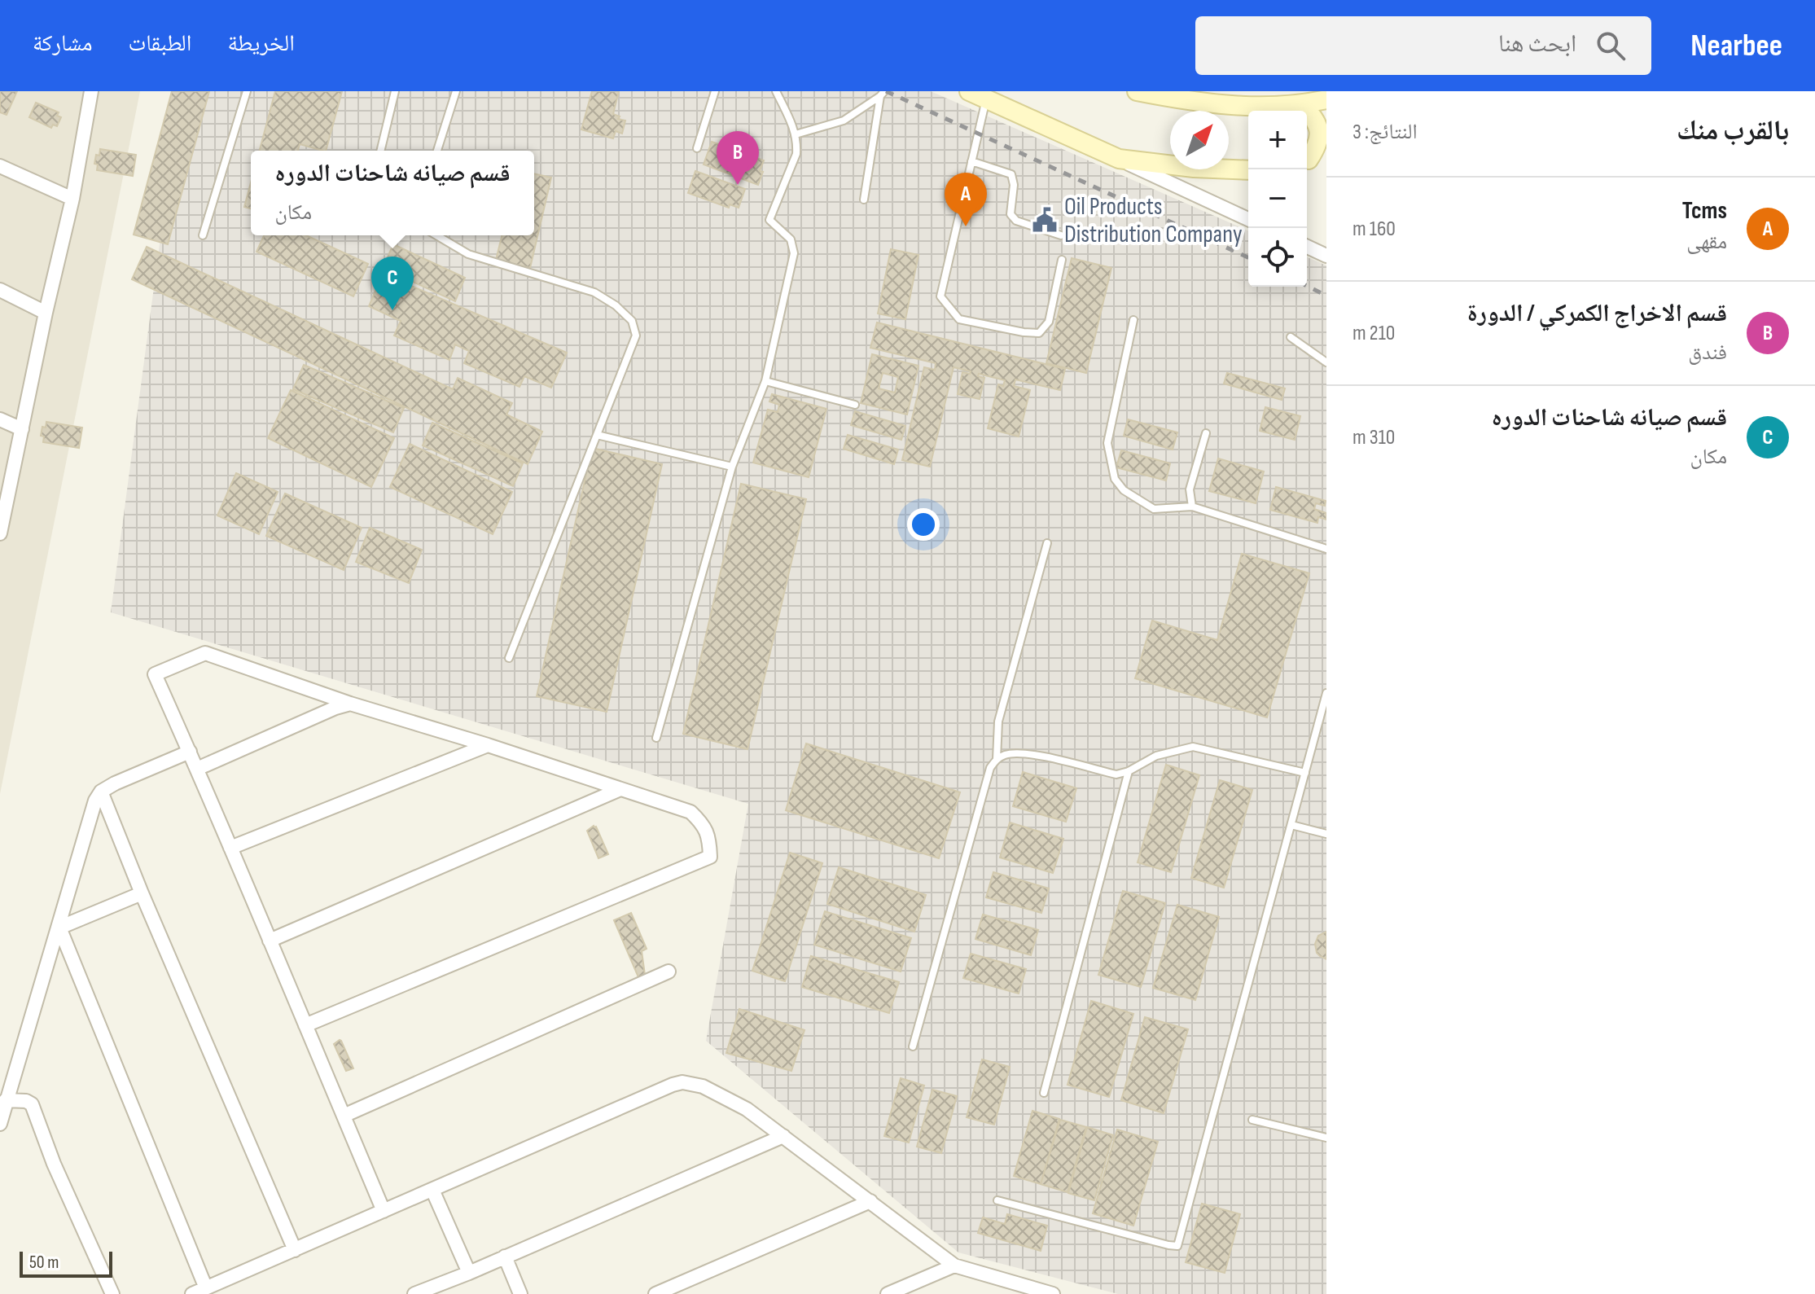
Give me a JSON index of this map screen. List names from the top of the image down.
{
  "places": {
    "public building": ["Oil Products Distribution Company"]
  },
  "scale_bar": "50 m",
  "north": "top right",
  "page": {
    "header": "Nearbee",
    "search": "ابحث هنا",
    "nav": ["الخريطة", "الطبقات", "مشاركة"],
    "heading": ["بالقرب منك", "النتائج: 3"],
    "map_buttons": ["+", "−"],
    "pins": ["B", "A", "C"],
    "popup": ["قسم صيانه شاحنات الدوره", "مكان"],
    "list": [
      {
        "mark": "A",
        "name": "Tcms",
        "note": "مقهى",
        "value": "160 m"
      },
      {
        "mark": "B",
        "name": "قسم الاخراج الكمركي / الدورة",
        "note": "فندق",
        "value": "210 m"
      },
      {
        "mark": "C",
        "name": "قسم صيانه شاحنات الدوره",
        "note": "مكان",
        "value": "310 m"
      }
    ],
    "scale": "50 m"
  }
}
